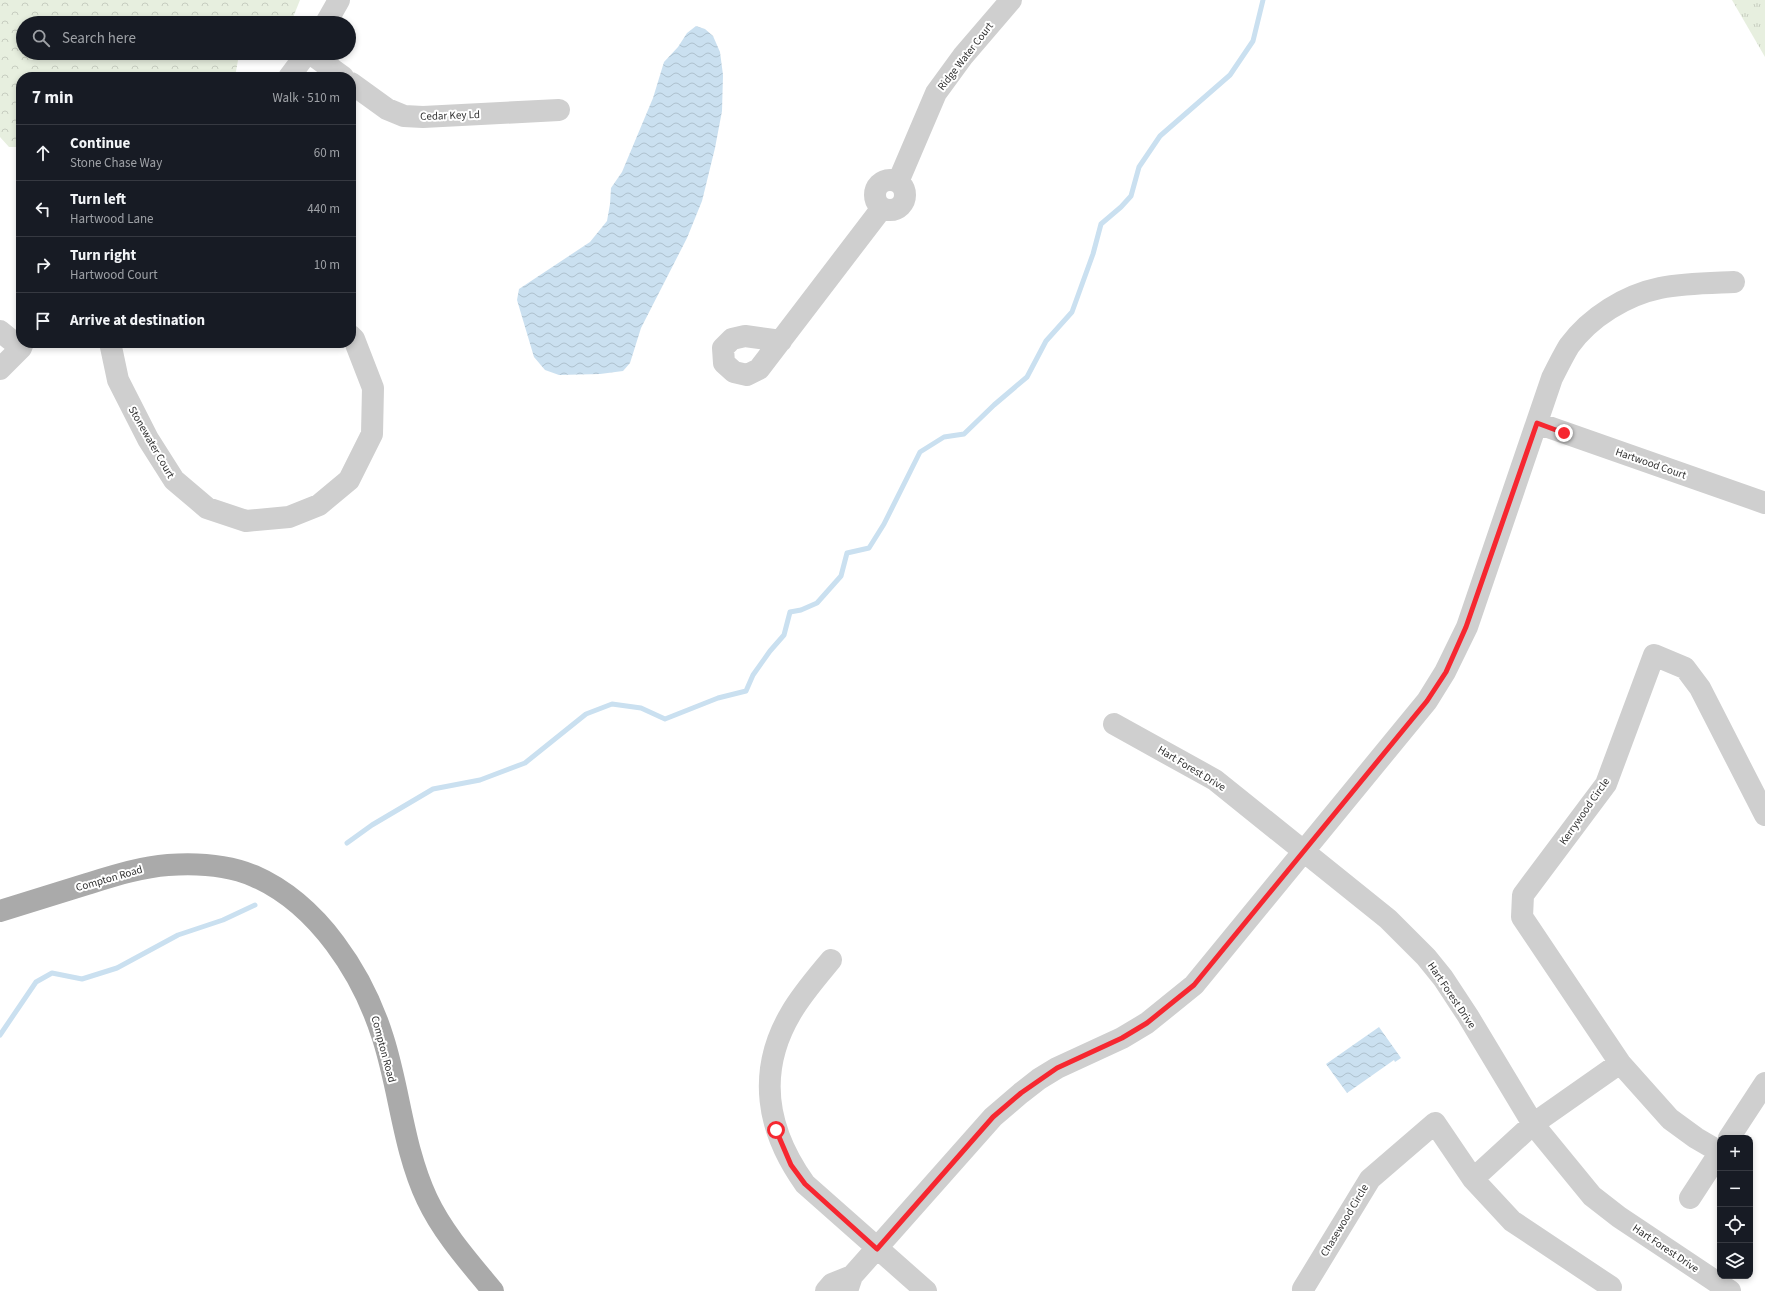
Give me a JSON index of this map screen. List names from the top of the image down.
{
  "streets": {
    "main road": ["Compton Road"],
    "street": [
      "Ridge Water Court",
      "Cedar Key Ld",
      "Stonewater Court",
      "Hartwood Court",
      "Hart Forest Drive",
      "Kerrywood Circle",
      "Chasewood Circle"
    ]
  },
  "page": {
    "search": "Search here",
    "heading": ["7 min", "Walk · 510 m"],
    "list": [
      ["Continue", "Stone Chase Way", "60 m"],
      ["Turn left", "Hartwood Lane", "440 m"],
      ["Turn right", "Hartwood Court", "10 m"],
      "Arrive at destination"
    ],
    "map_buttons": ["+", "−"]
  }
}
